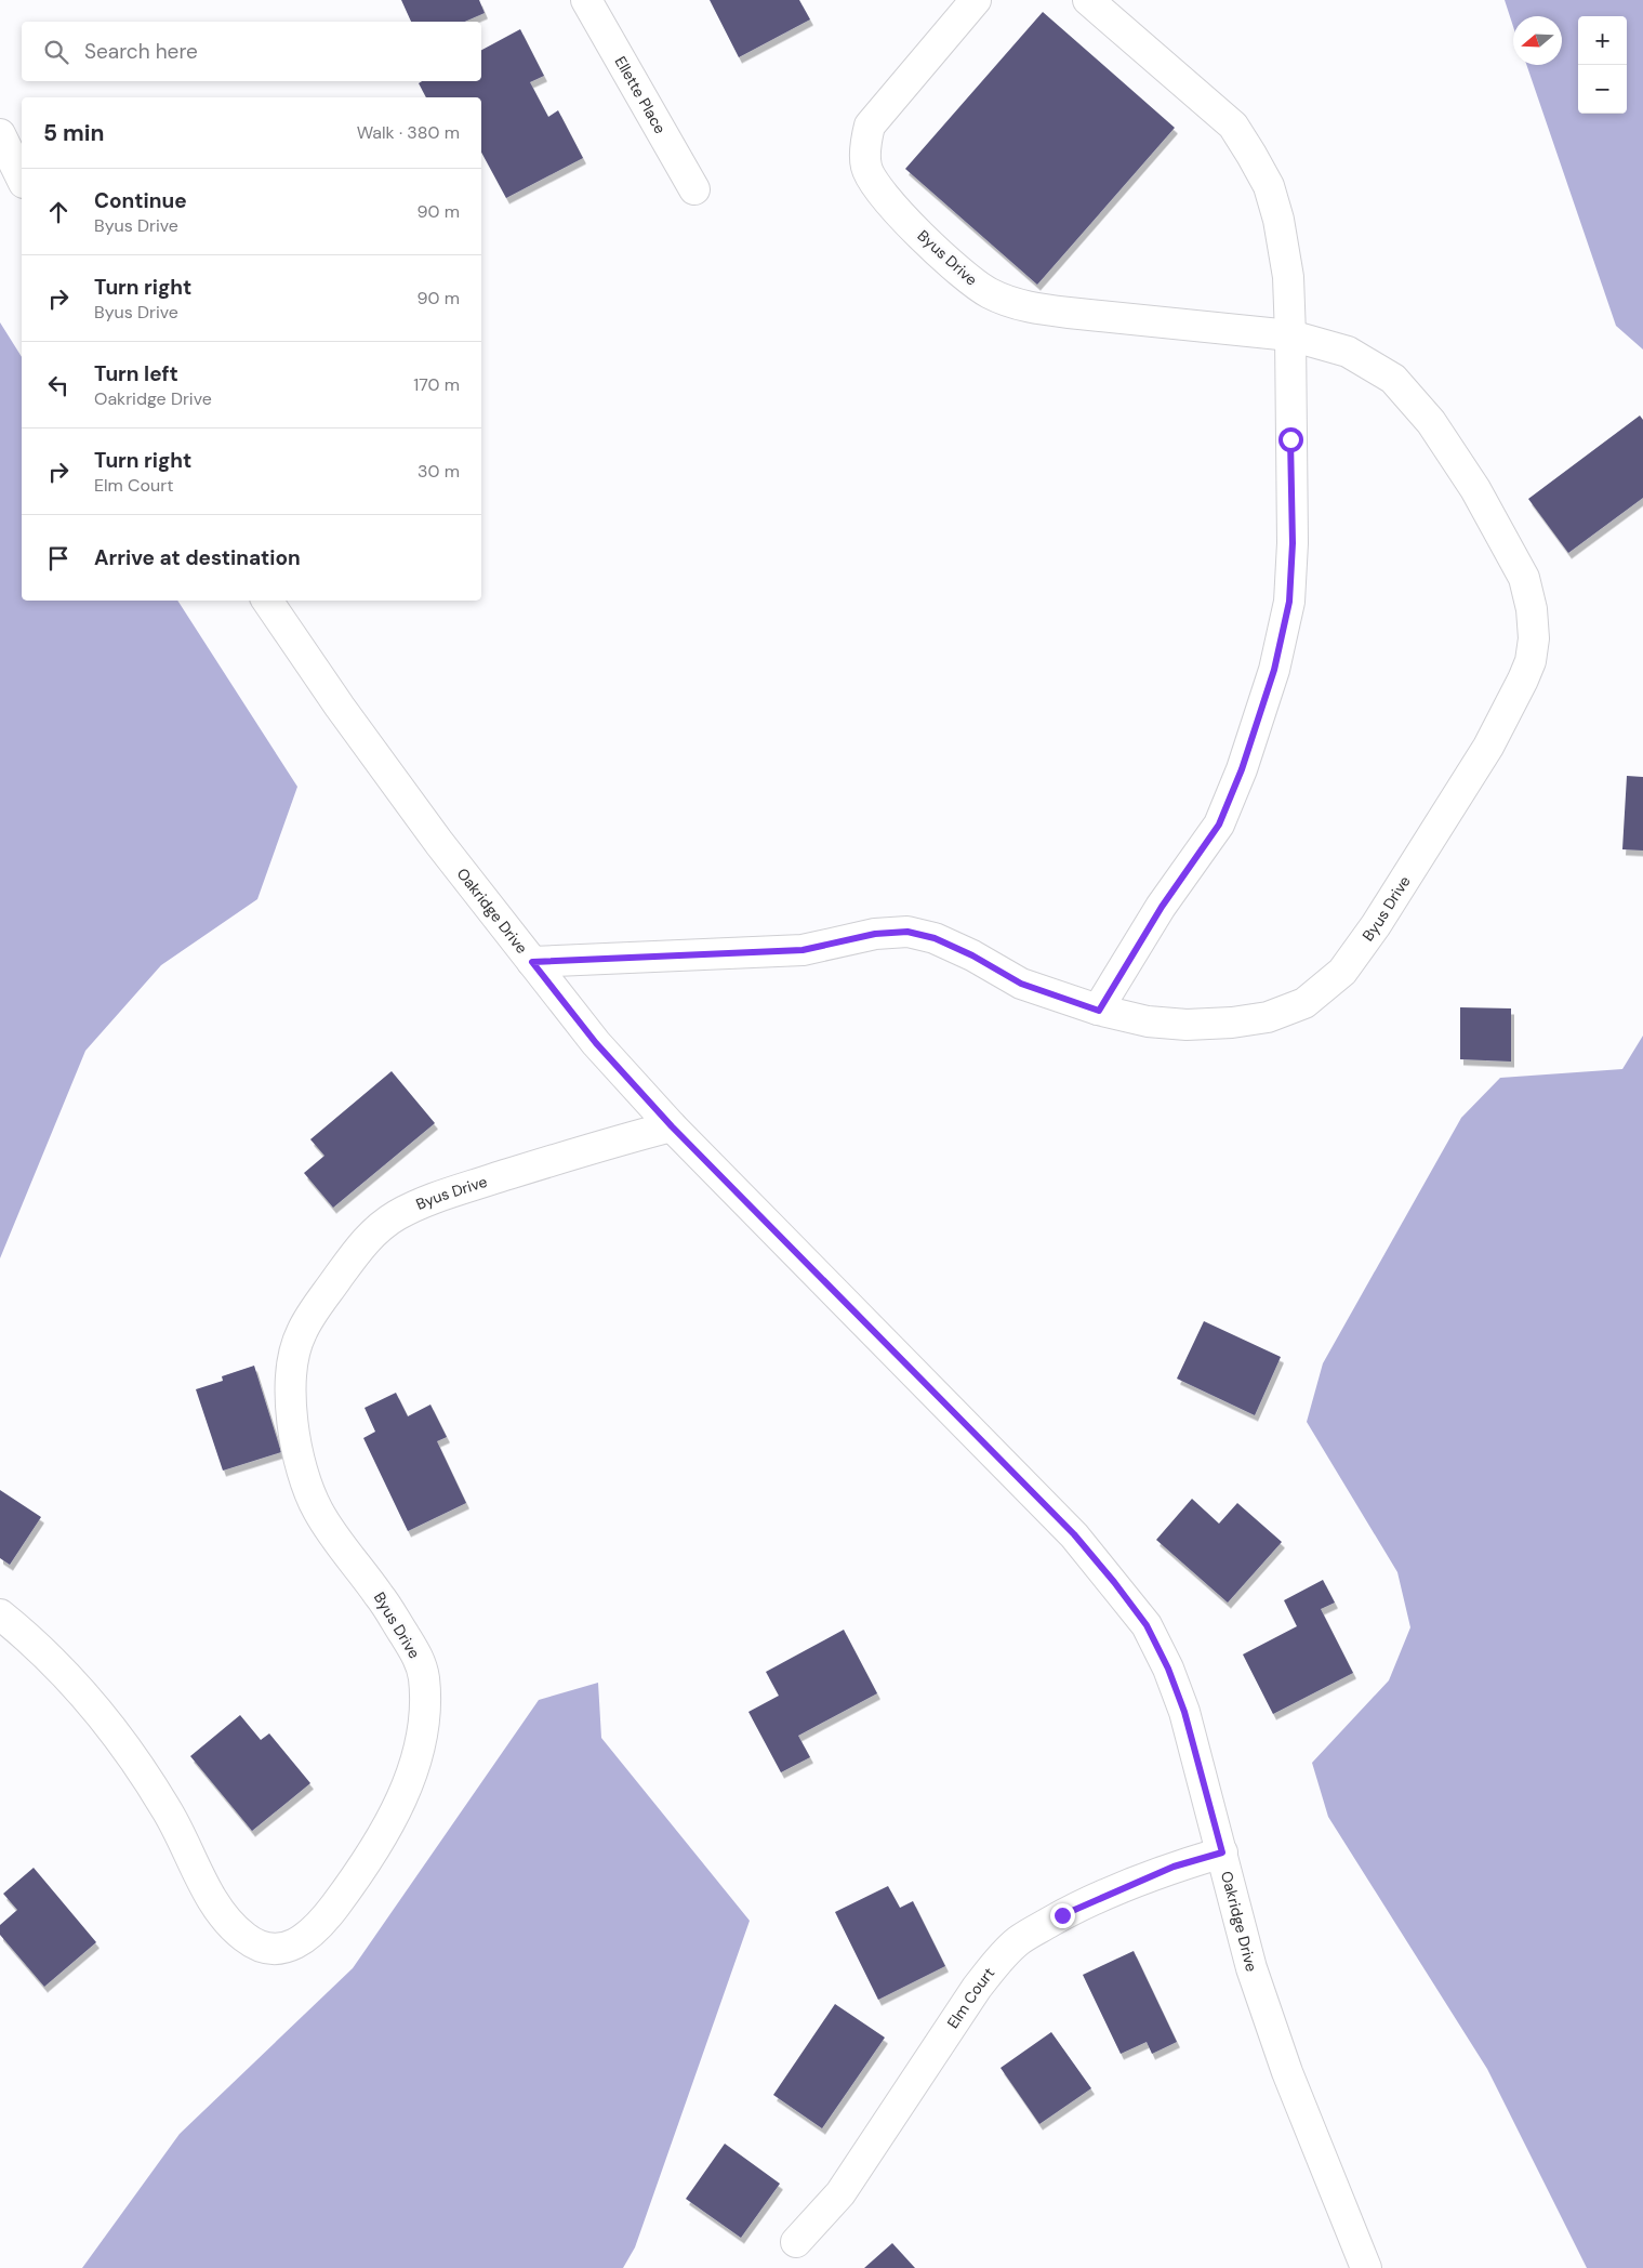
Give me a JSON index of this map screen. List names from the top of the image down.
{
  "streets": {
    "street": [
      "Ellette Place",
      "Byus Drive",
      "Oakridge Drive",
      "Elm Court"
    ]
  },
  "crossings": [
    ["Byus Drive", "Oakridge Drive"],
    ["Oakridge Drive", "Elm Court"]
  ],
  "north": "left",
  "page": {
    "map_buttons": ["+", "−"],
    "search": "Search here",
    "heading": ["5 min", "Walk · 380 m"],
    "list": [
      ["Continue", "Byus Drive", "90 m"],
      ["Turn right", "Byus Drive", "90 m"],
      ["Turn left", "Oakridge Drive", "170 m"],
      ["Turn right", "Elm Court", "30 m"],
      "Arrive at destination"
    ]
  }
}
